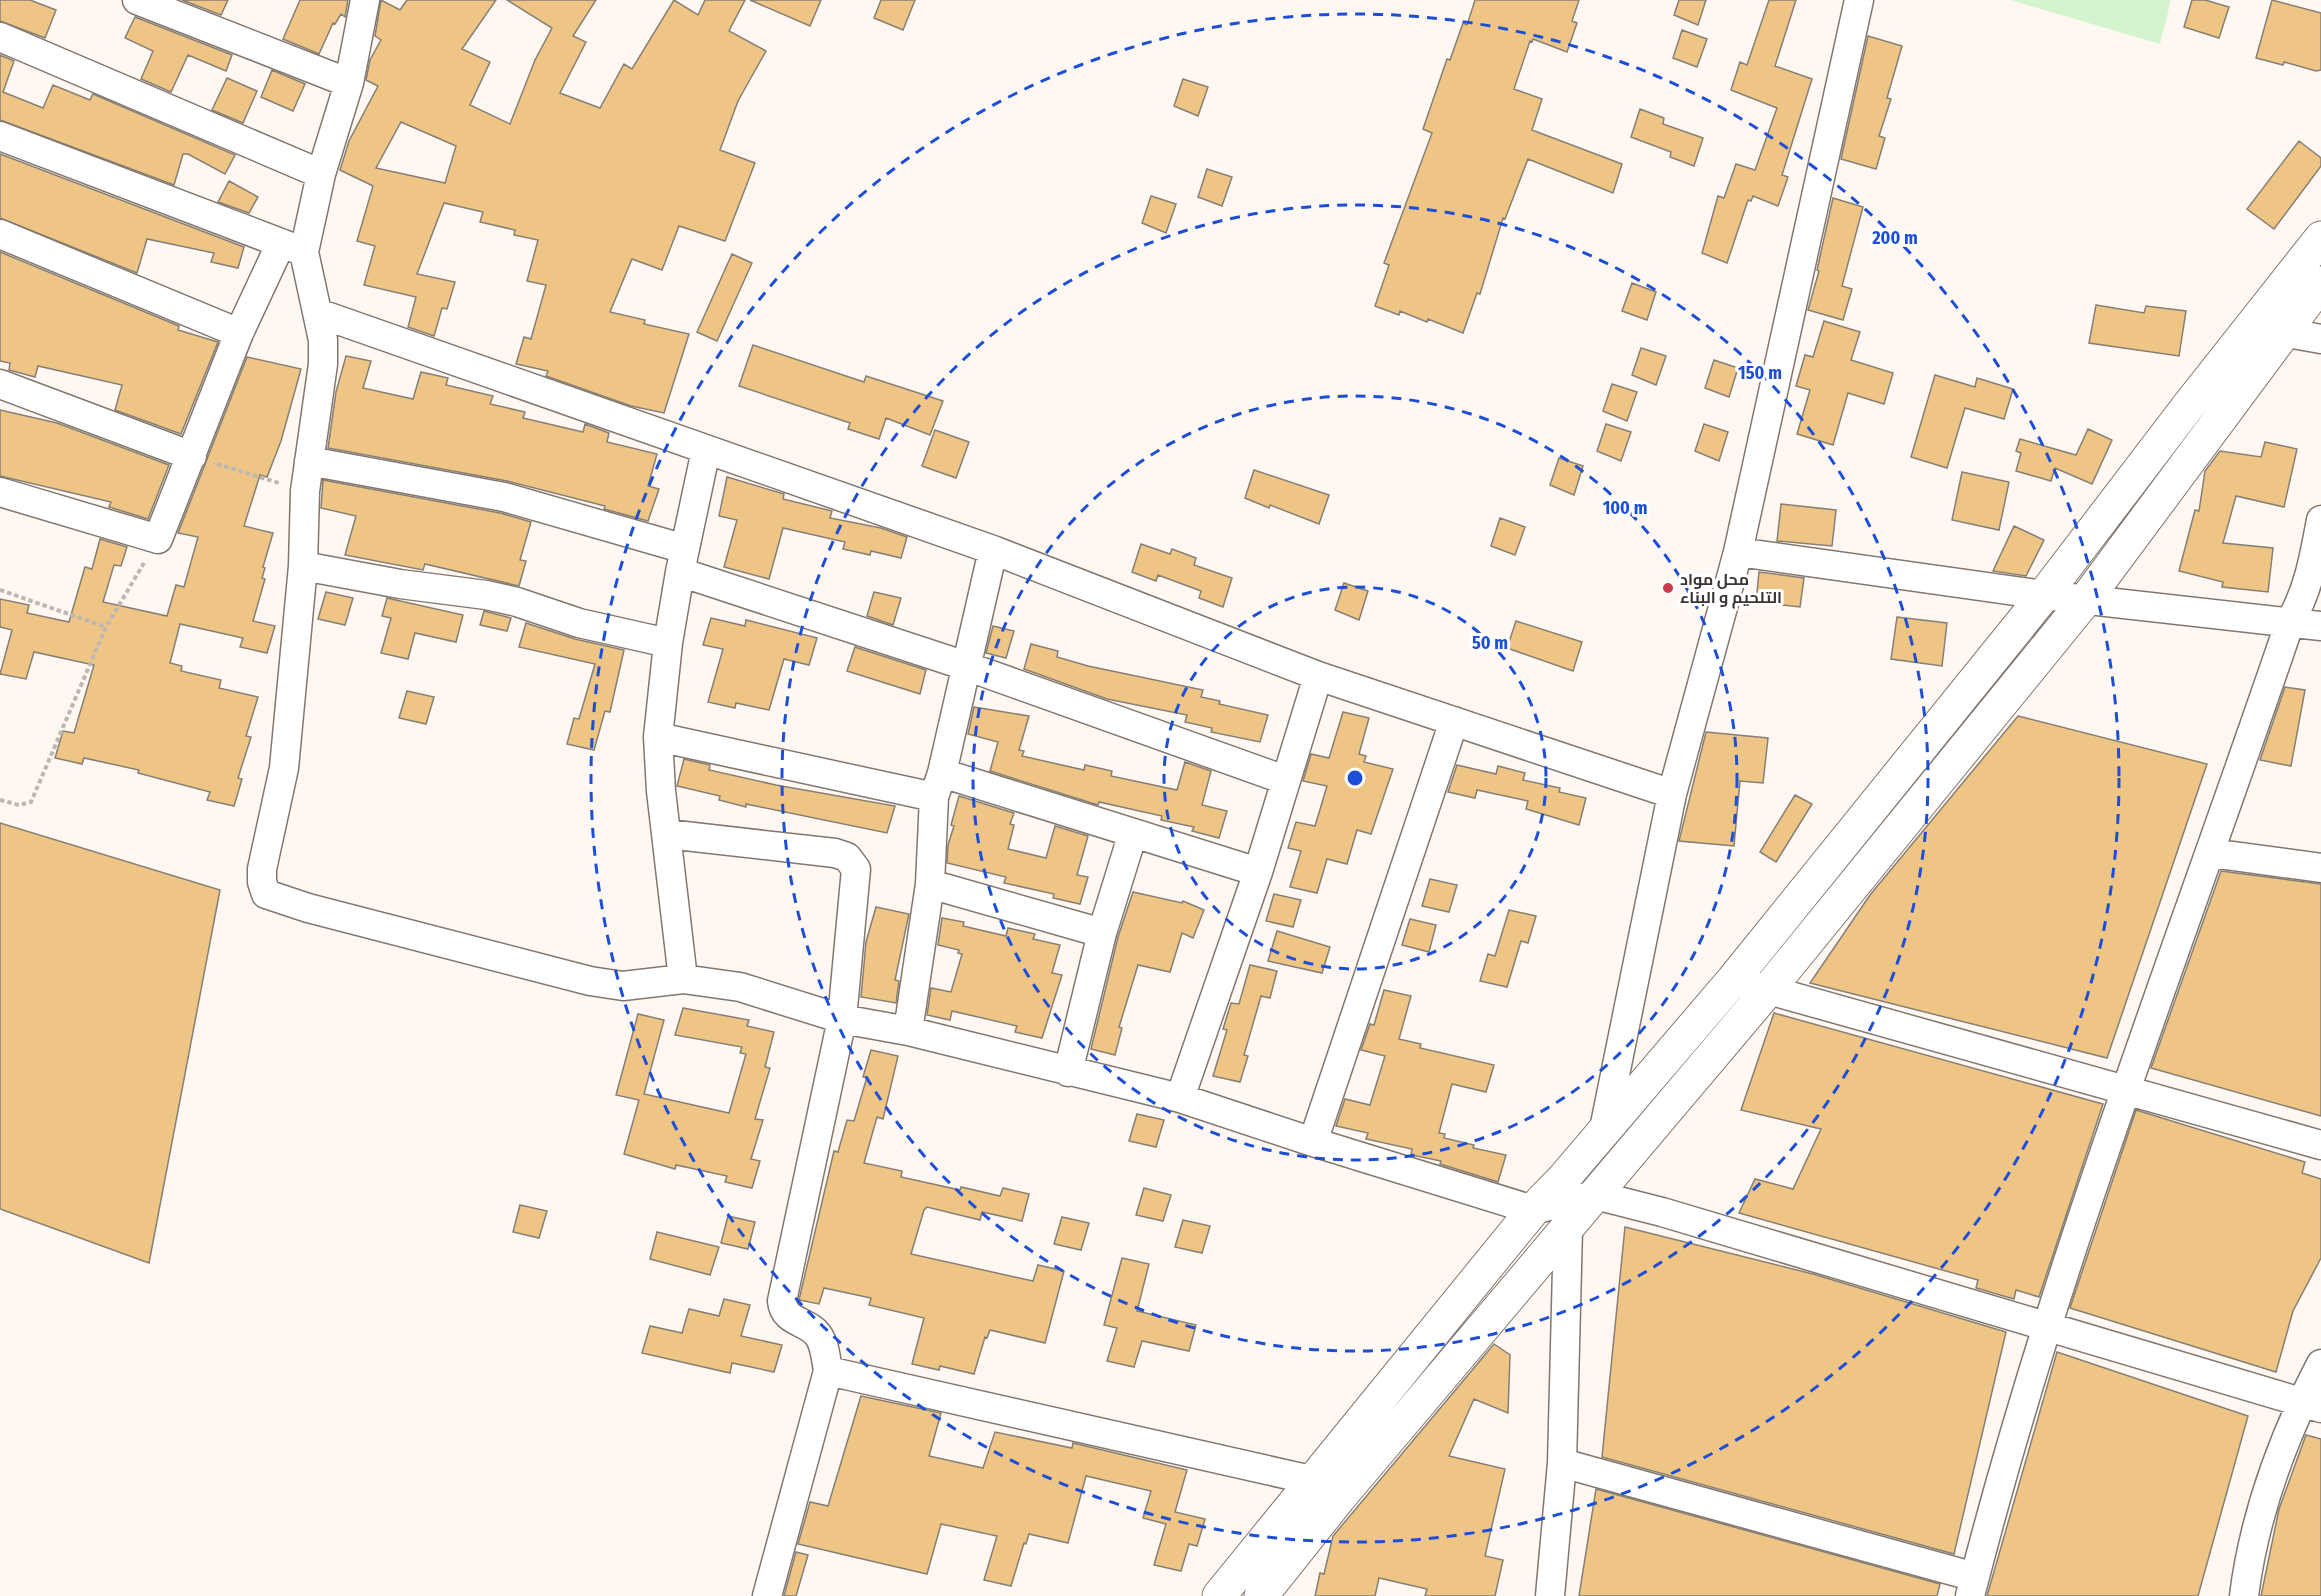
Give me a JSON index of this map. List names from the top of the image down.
{
  "places": ["محل مواد التلحيم و البناء"],
  "rings": [
    "200 m",
    "150 m",
    "100 m",
    "50 m"
  ]
}
